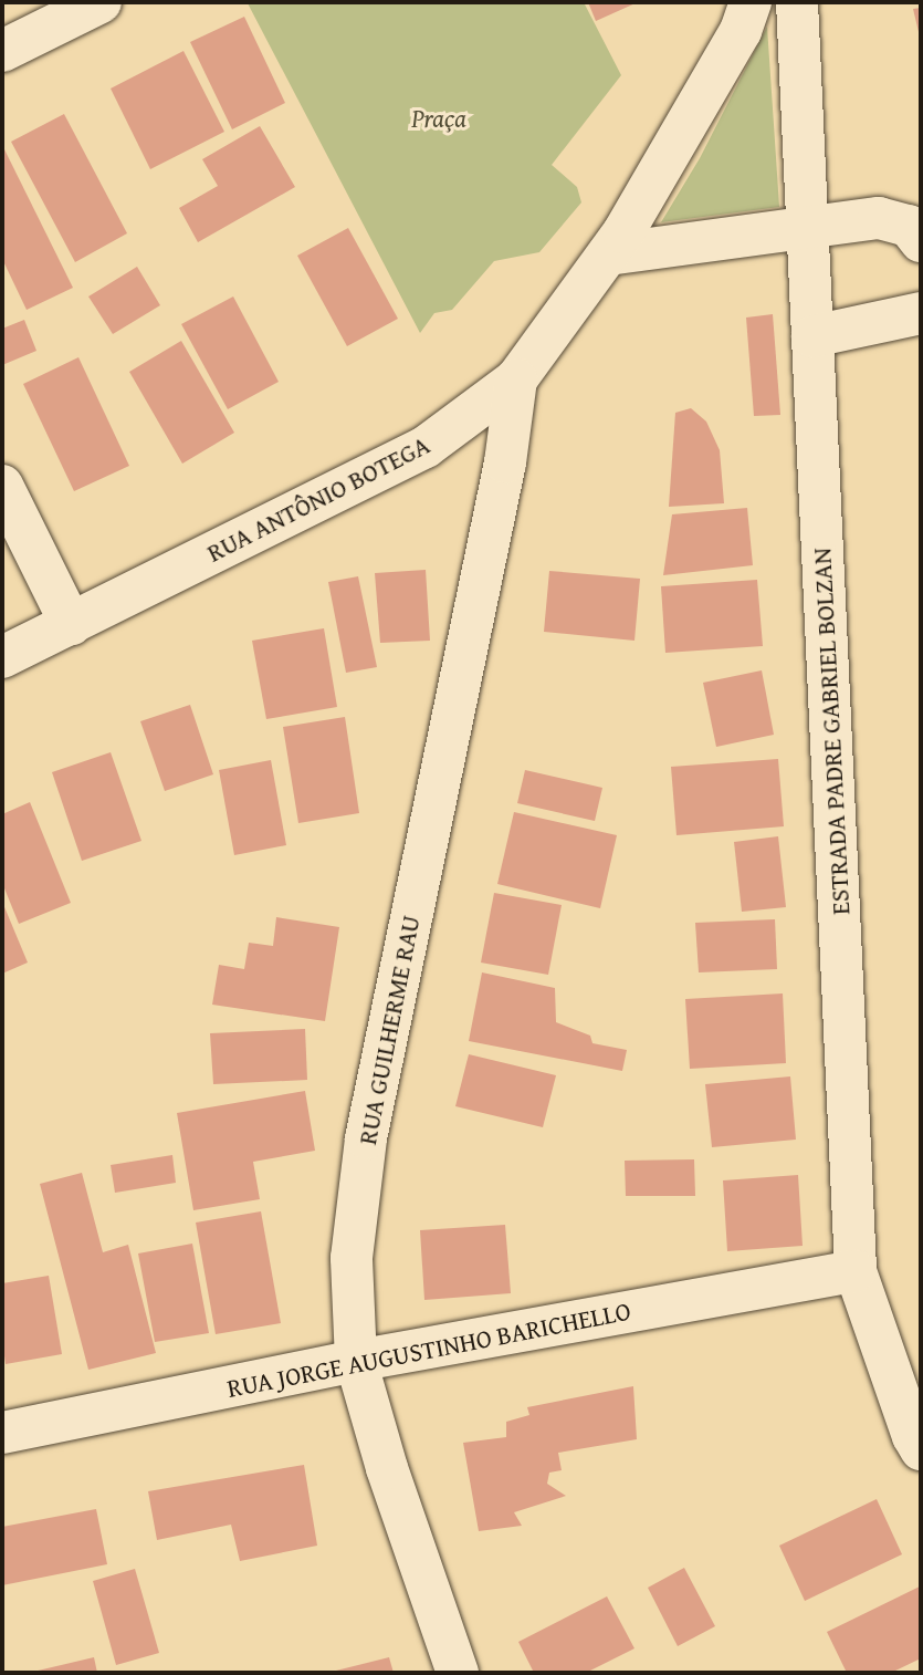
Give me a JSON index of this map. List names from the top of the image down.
{
  "streets": {
    "street": [
      "RUA ANTÔNIO BOTEGA",
      "ESTRADA PADRE GABRIEL BOLZAN",
      "RUA GUILHERME RAU",
      "RUA JORGE AUGUSTINHO BARICHELLO"
    ]
  },
  "crossings": [
    ["RUA ANTÔNIO BOTEGA", "RUA GUILHERME RAU"],
    ["ESTRADA PADRE GABRIEL BOLZAN", "RUA JORGE AUGUSTINHO BARICHELLO"],
    ["RUA GUILHERME RAU", "RUA JORGE AUGUSTINHO BARICHELLO"]
  ],
  "parks": ["Praça"]
}
